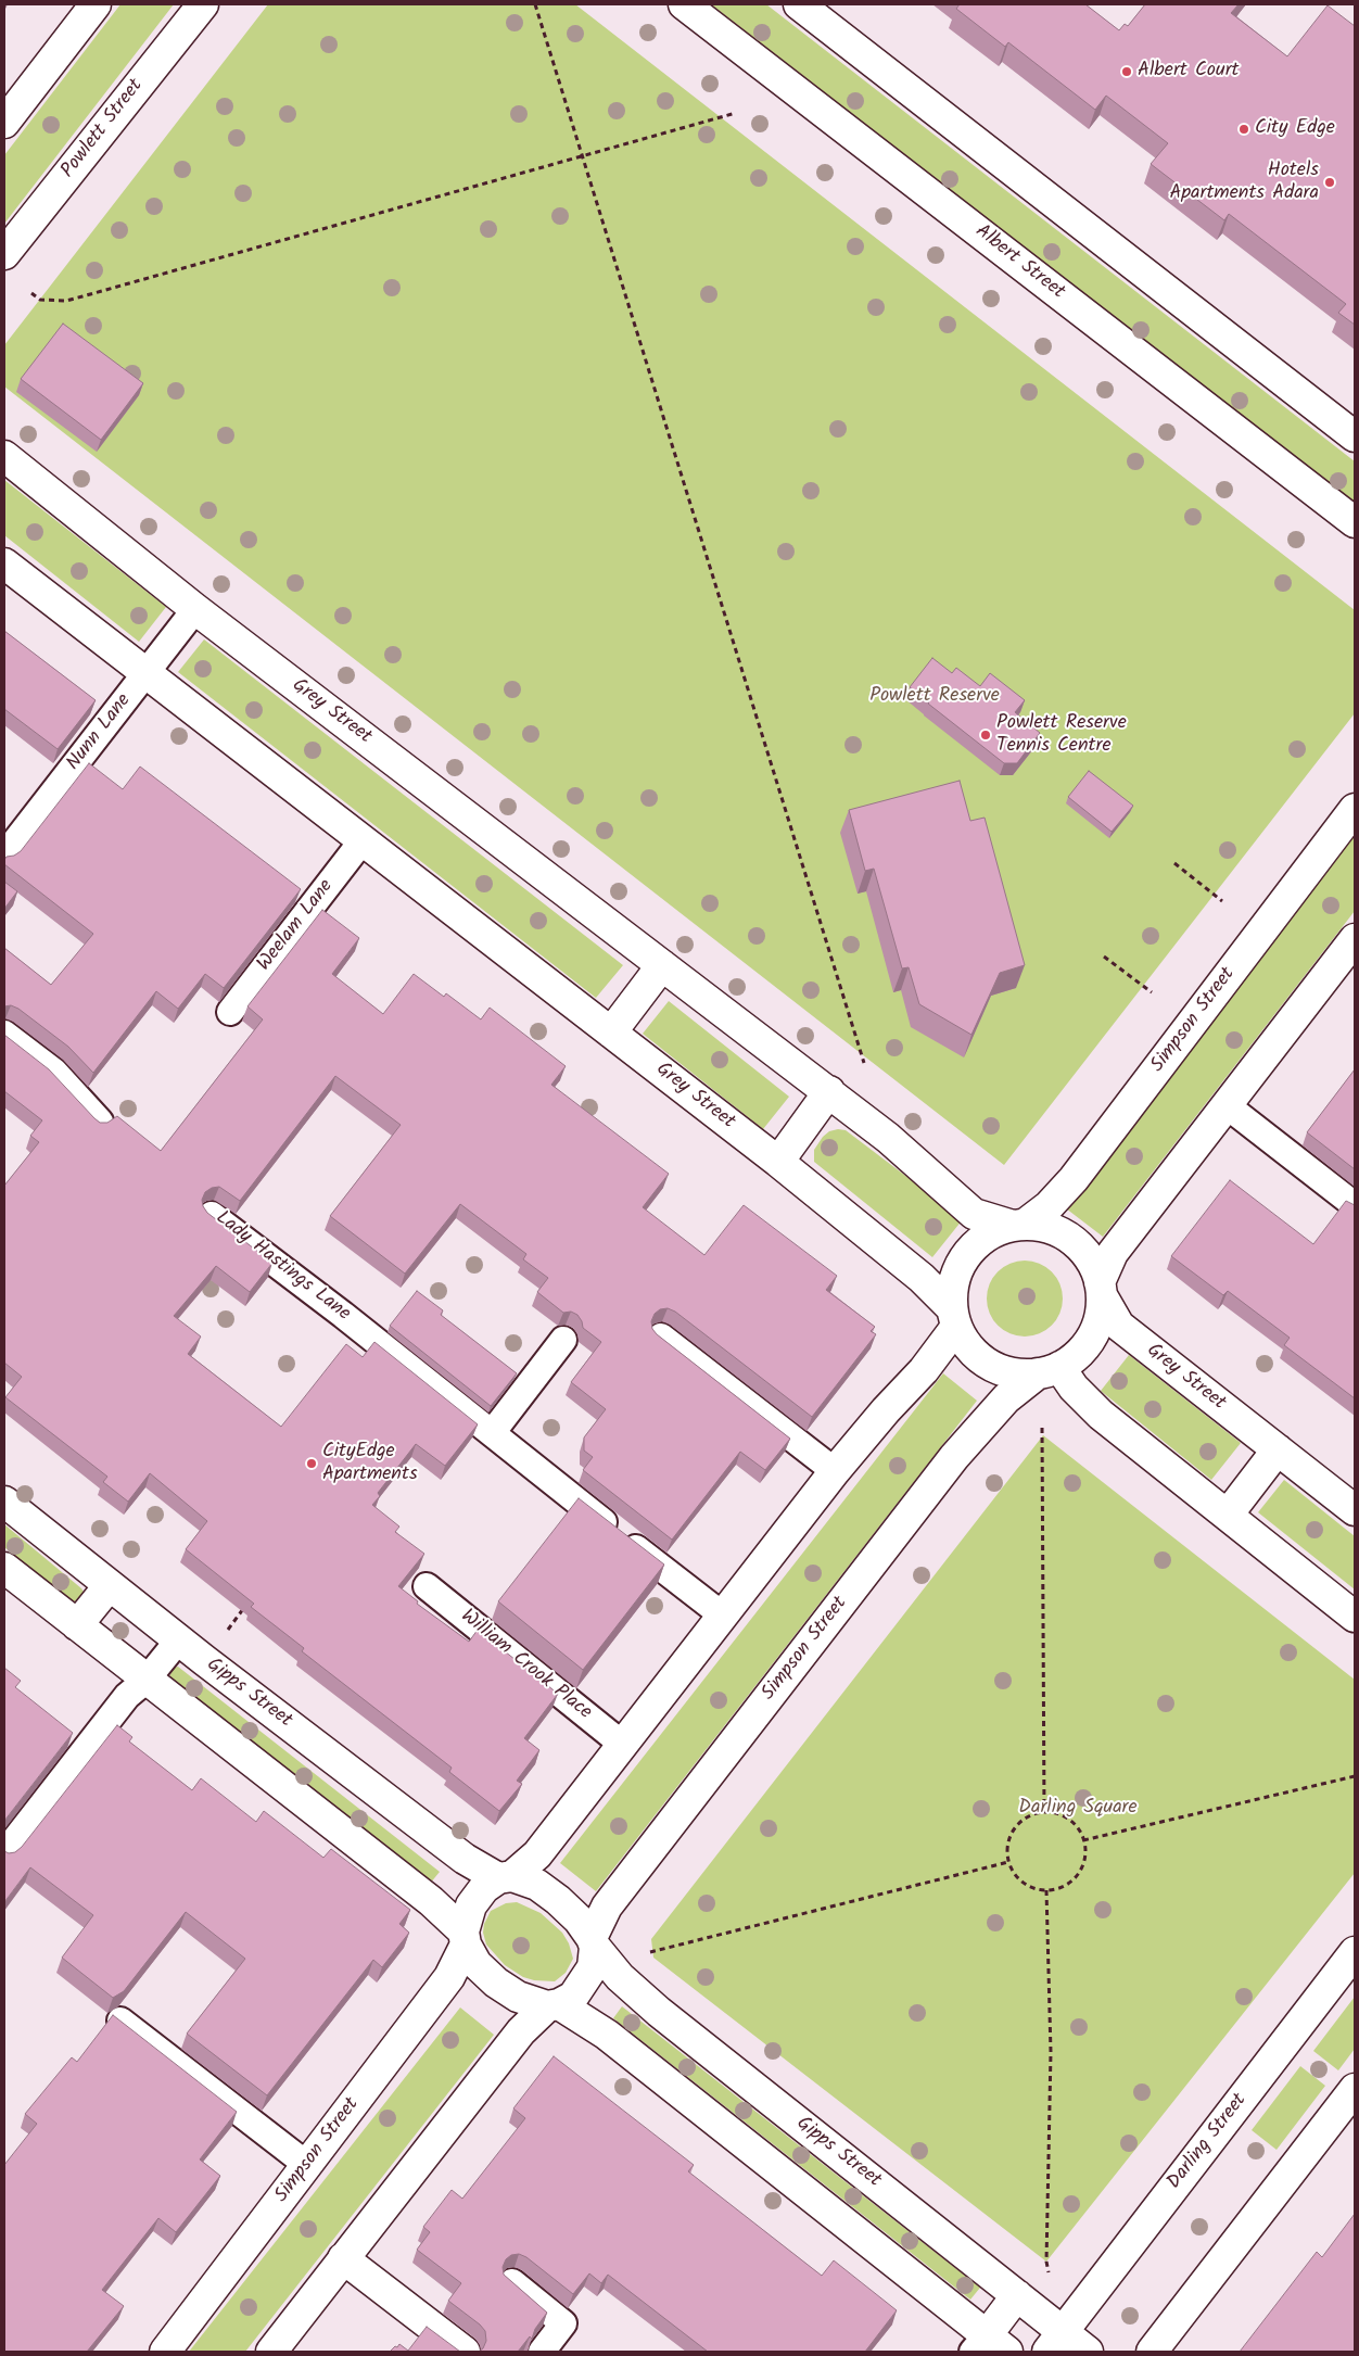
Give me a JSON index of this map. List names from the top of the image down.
{
  "streets": {
    "street": [
      "Powlett Street",
      "Albert Street",
      "Grey Street",
      "Simpson Street",
      "Gipps Street",
      "Darling Street"
    ],
    "lane": [
      "Nunn Lane",
      "Weelam Lane",
      "Lady Hastings Lane",
      "William Crook Place"
    ]
  },
  "crossings": [
    ["Grey Street", "Nunn Lane"],
    ["Grey Street", "Weelam Lane"],
    ["Grey Street", "Simpson Street"],
    ["Simpson Street", "Gipps Street"],
    ["Gipps Street", "Darling Street"]
  ],
  "parks": ["Powlett Reserve", "Darling Square"],
  "places": [
    "Albert Court",
    "City Edge",
    "Hotels Apartments Adara",
    "Powlett Reserve Tennis Centre",
    "CityEdge Apartments"
  ]
}
